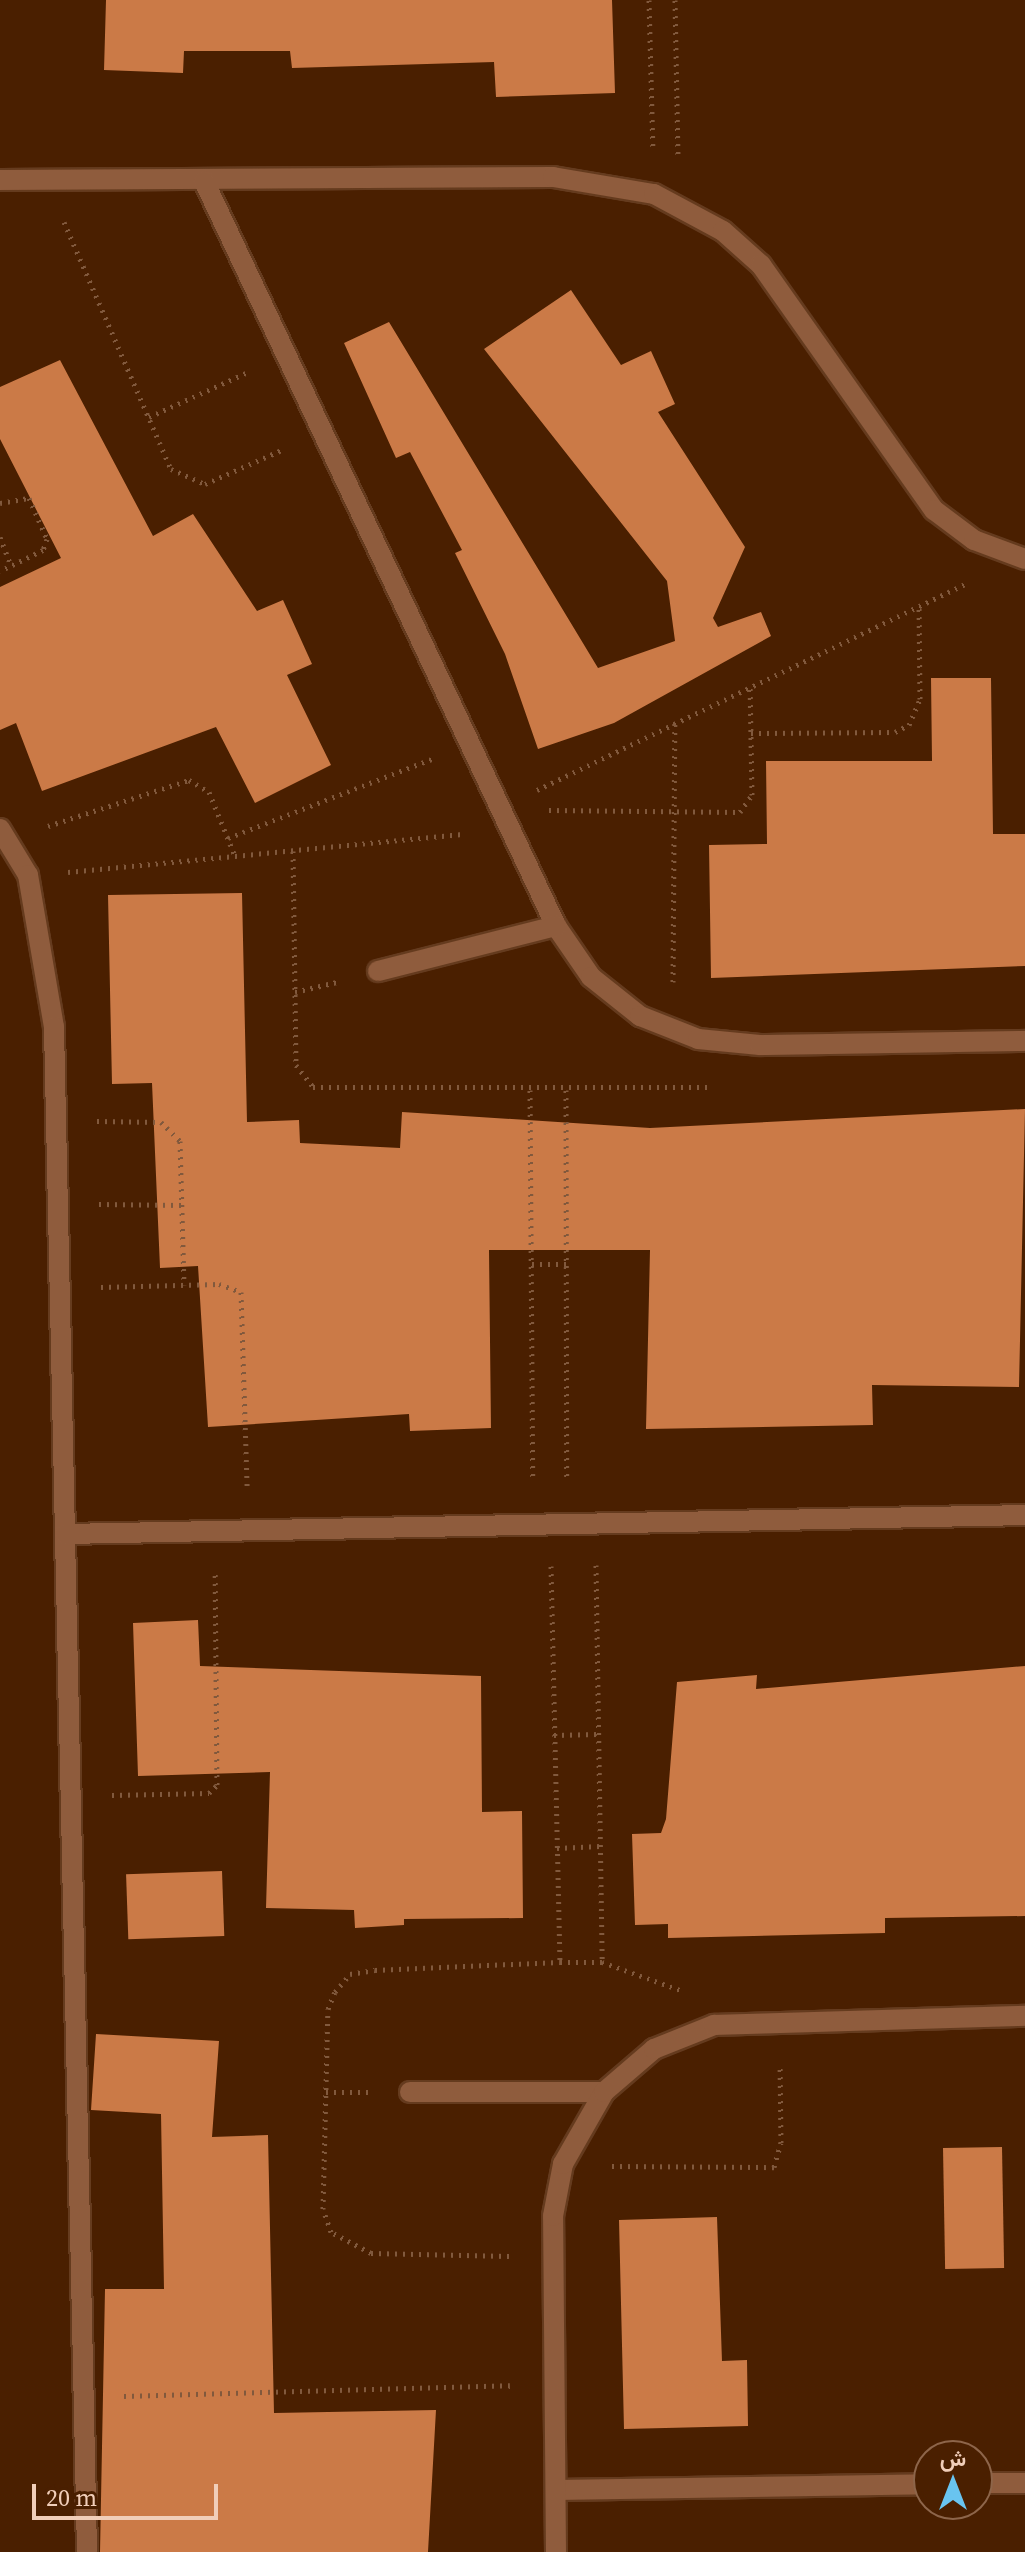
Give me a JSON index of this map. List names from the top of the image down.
{
  "scale_bar": "20 m",
  "north": "top"
}
